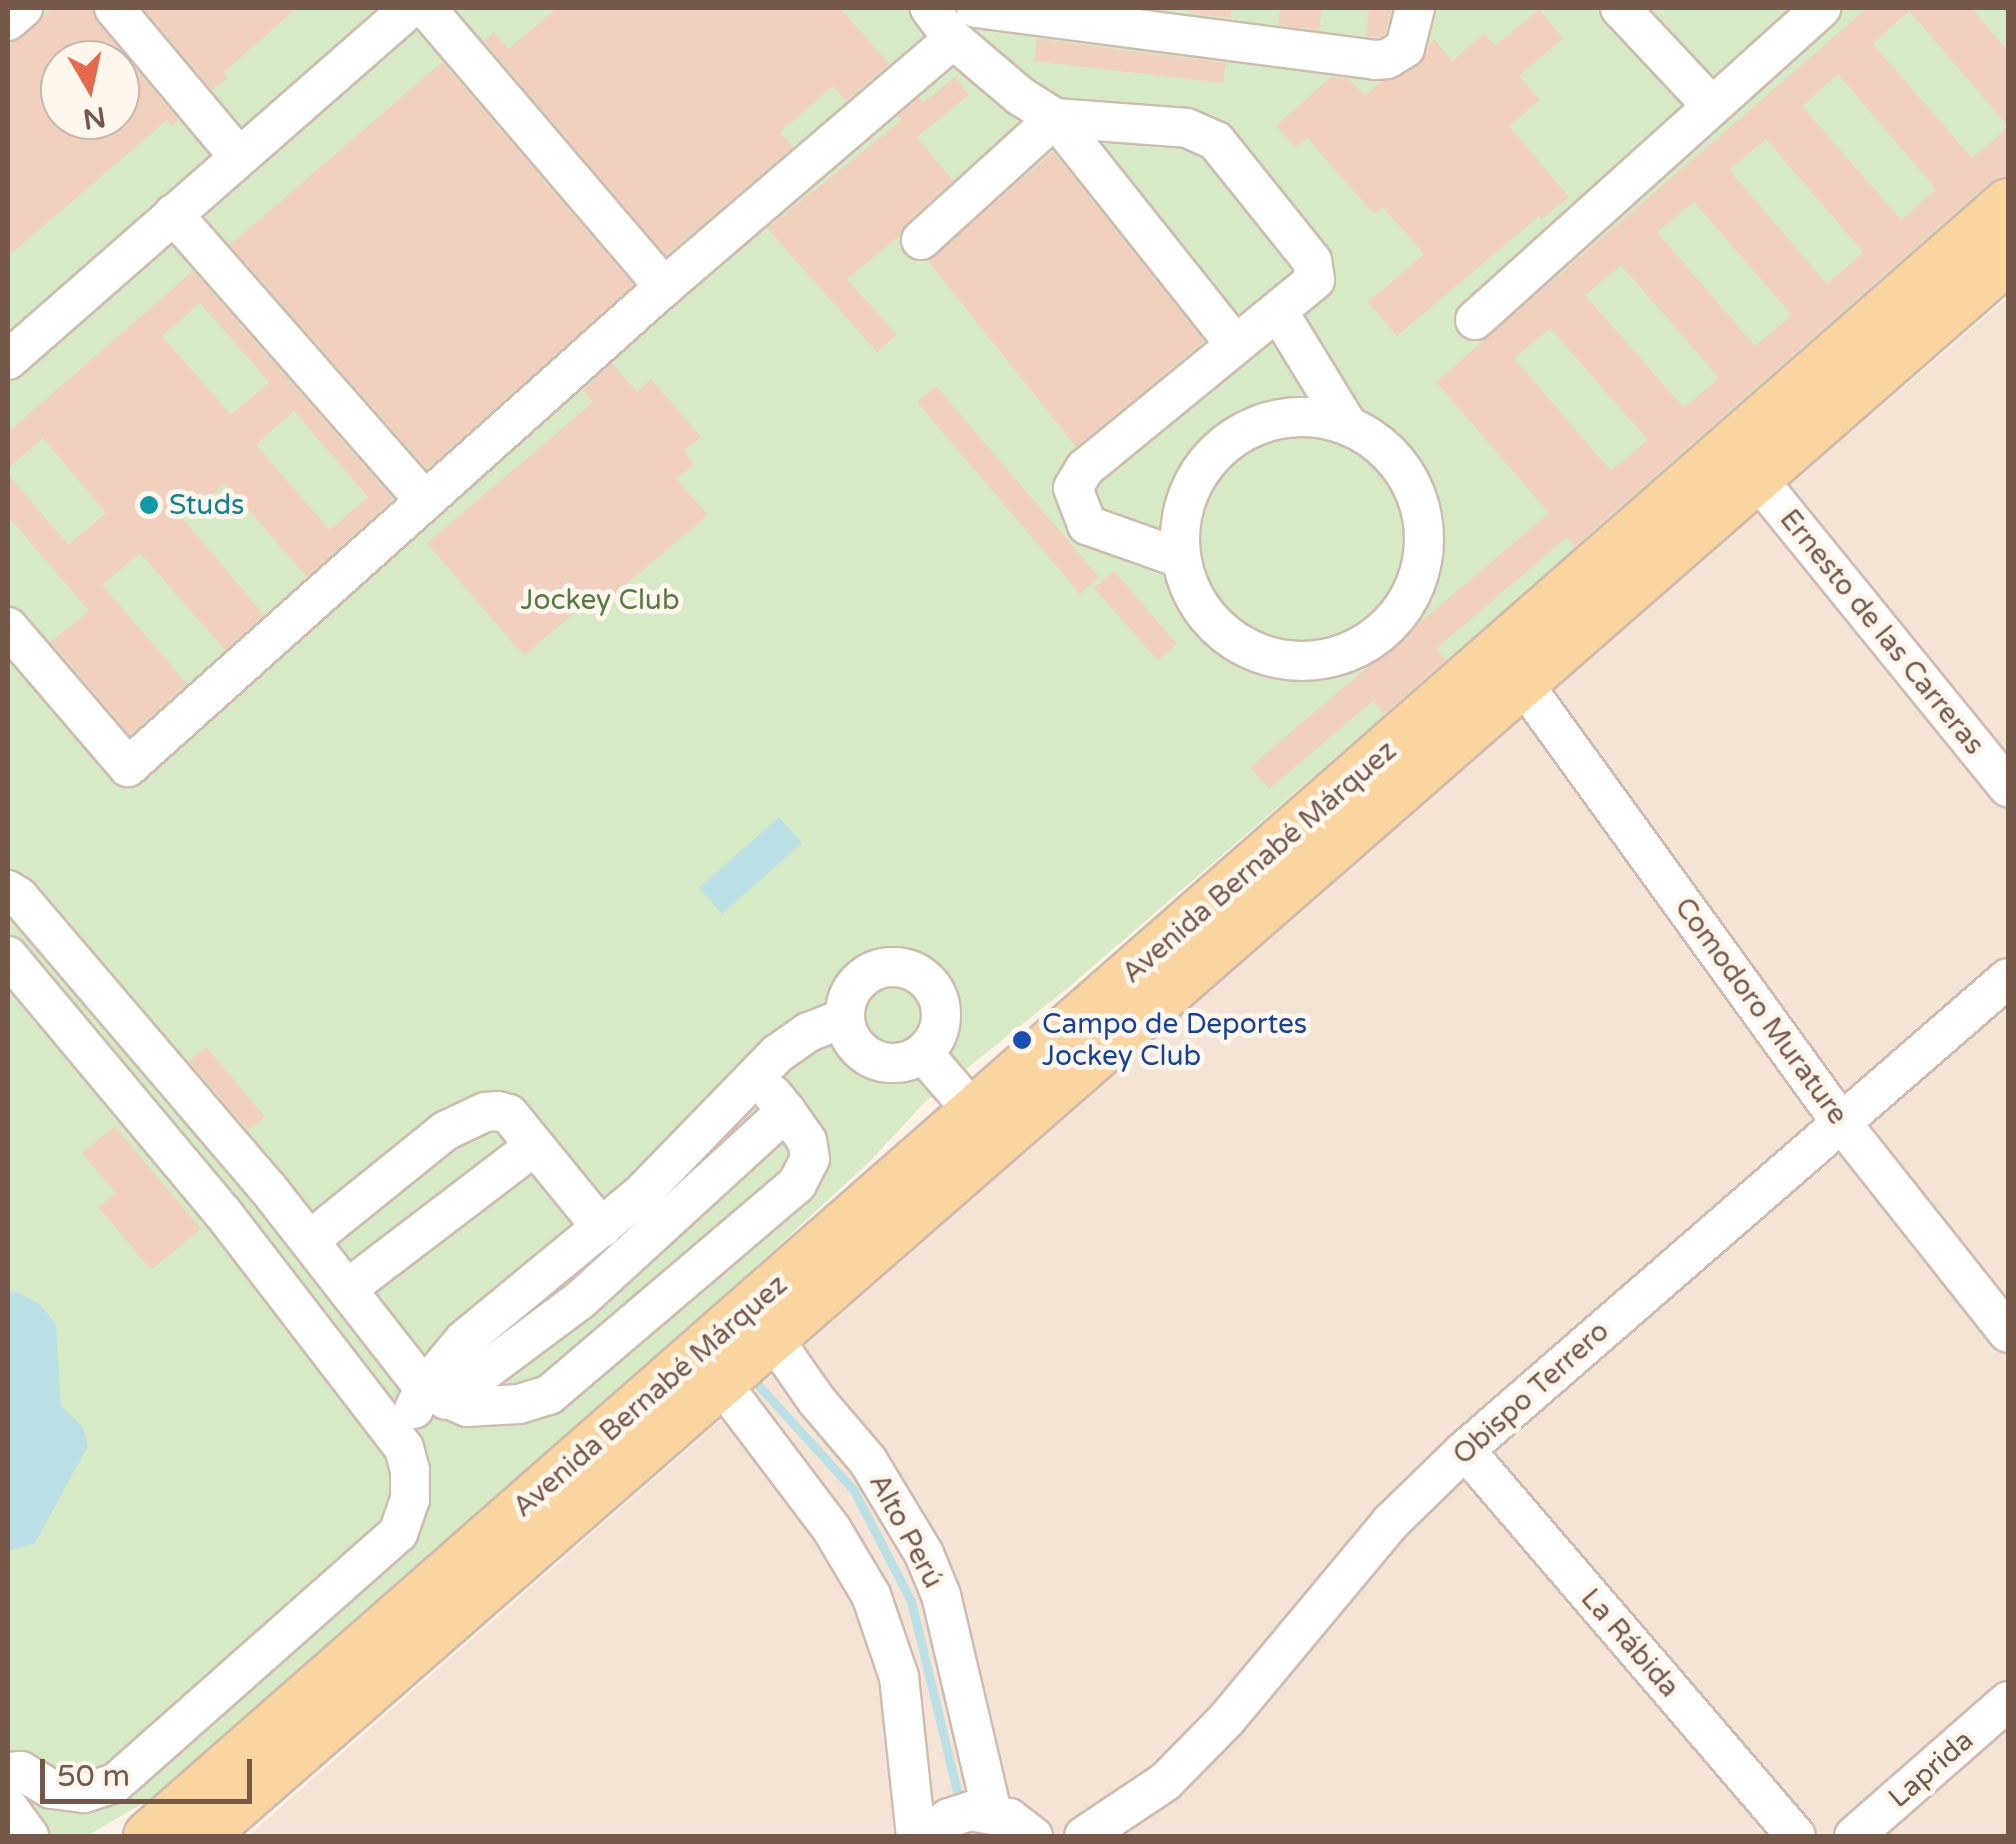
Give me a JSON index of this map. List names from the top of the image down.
{
  "streets": {
    "main road": ["Avenida Bernabé Márquez"],
    "street": [
      "Ernesto de las Carreras",
      "Comodoro Murature",
      "Obispo Terrero",
      "Alto Perú",
      "La Rábida",
      "Laprida"
    ]
  },
  "crossings": [
    ["Ernesto de las Carreras", "Avenida Bernabé Márquez"],
    ["Avenida Bernabé Márquez", "Comodoro Murature"],
    ["Avenida Bernabé Márquez", "Alto Perú"],
    ["Comodoro Murature", "Obispo Terrero"],
    ["Obispo Terrero", "La Rábida"]
  ],
  "parks": ["Jockey Club"],
  "places": ["Studs", "Campo de Deportes Jockey Club"],
  "scale_bar": "50 m",
  "north": "bottom"
}
